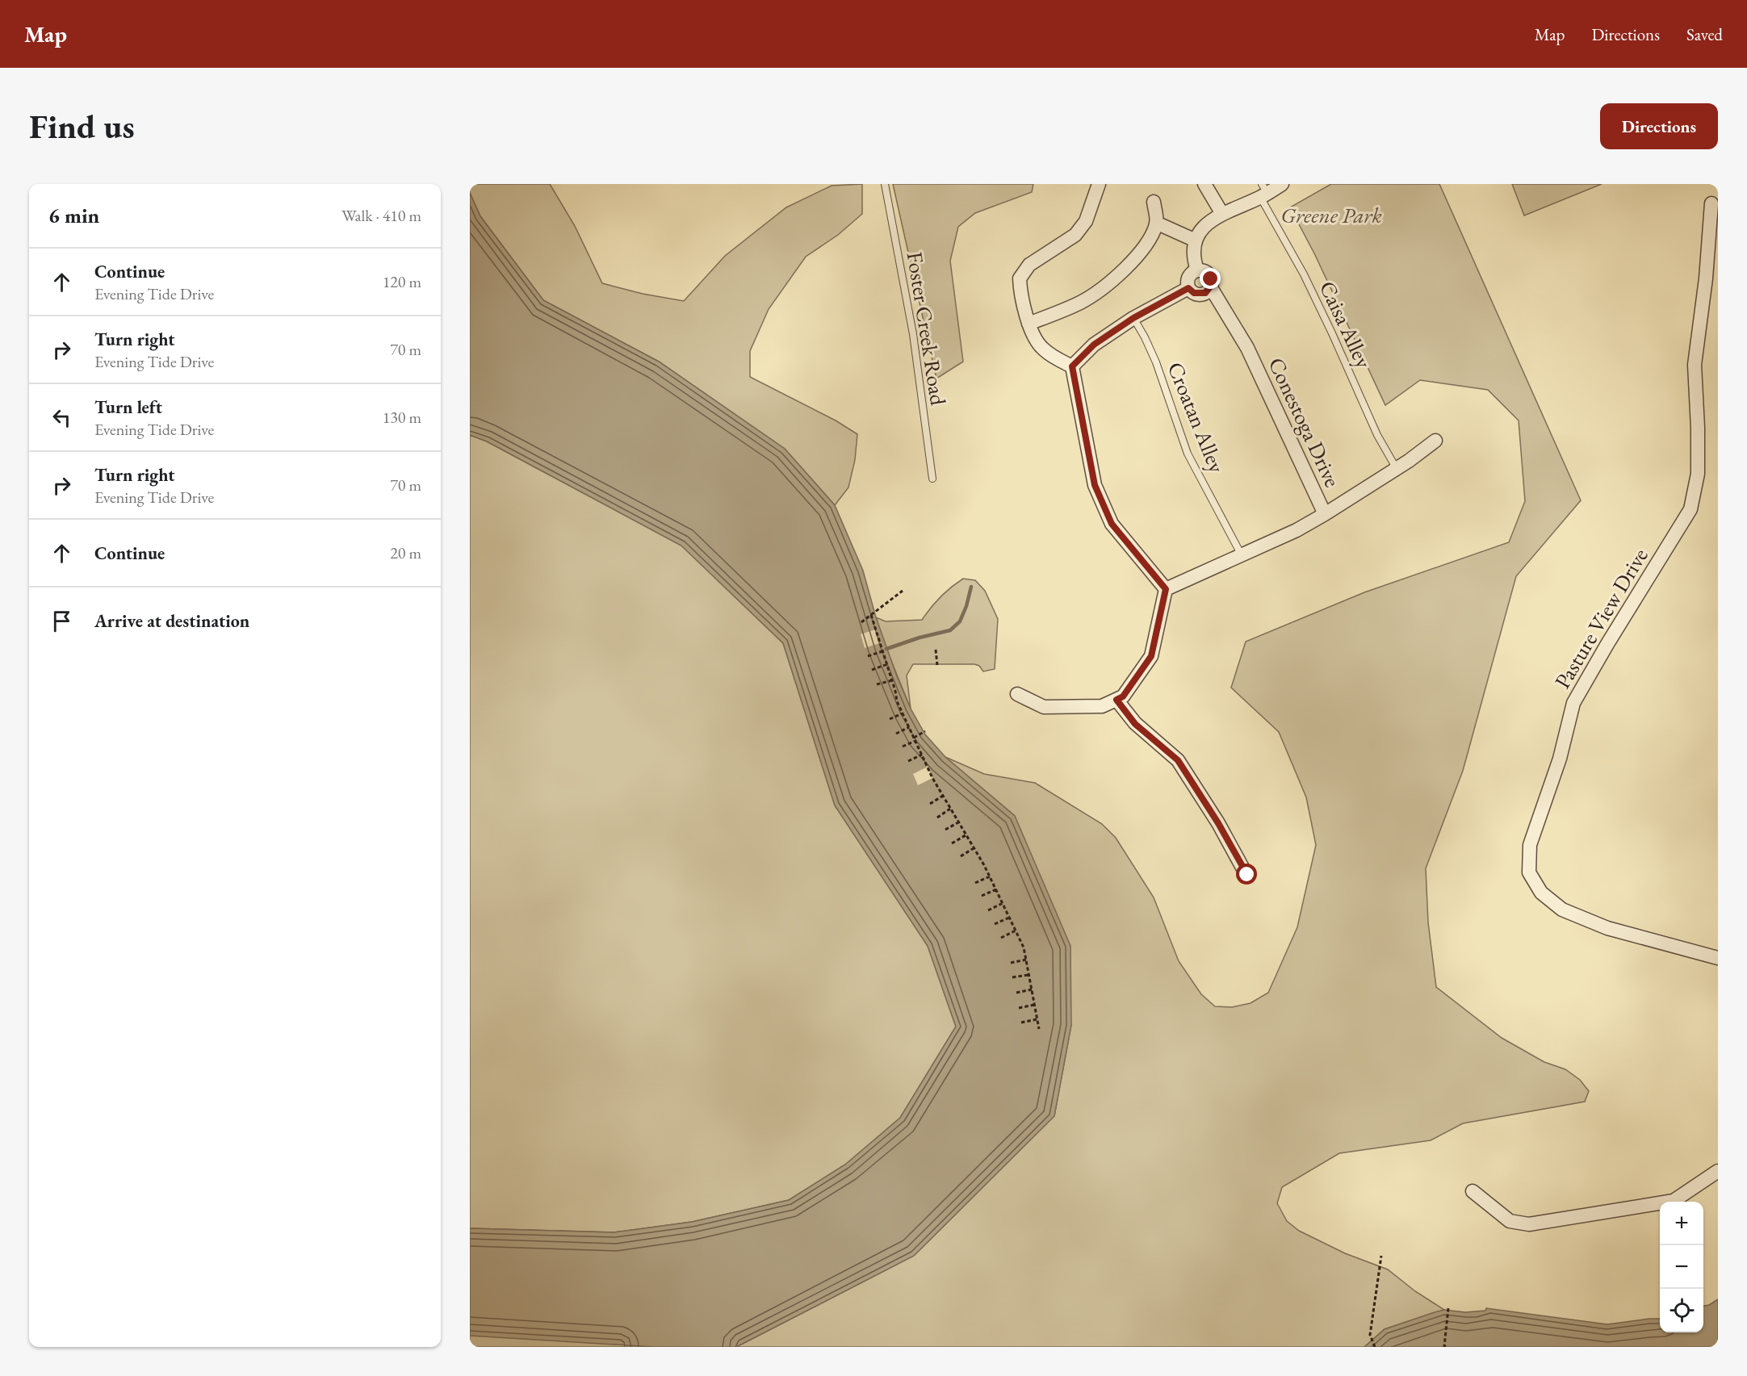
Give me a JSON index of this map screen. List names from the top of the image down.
{
  "streets": {
    "street": ["Conestoga Drive", "Pasture View Drive"],
    "lane": ["Caisa Alley", "Foster Creek Road", "Croatan Alley"]
  },
  "crossings": [
    ["Caisa Alley", "Conestoga Drive"],
    ["Croatan Alley", "Conestoga Drive"]
  ],
  "parks": ["Greene Park"],
  "page": {
    "header": "Map",
    "nav": ["Map", "Directions", "Saved"],
    "buttons": "Directions",
    "title": "Find us",
    "heading": ["6 min", "Walk · 410 m"],
    "list": [
      ["Continue", "Evening Tide Drive", "120 m"],
      ["Turn right", "Evening Tide Drive", "70 m"],
      ["Turn left", "Evening Tide Drive", "130 m"],
      ["Turn right", "Evening Tide Drive", "70 m"],
      ["Continue", "20 m"],
      "Arrive at destination"
    ],
    "map_buttons": ["+", "−"]
  }
}
